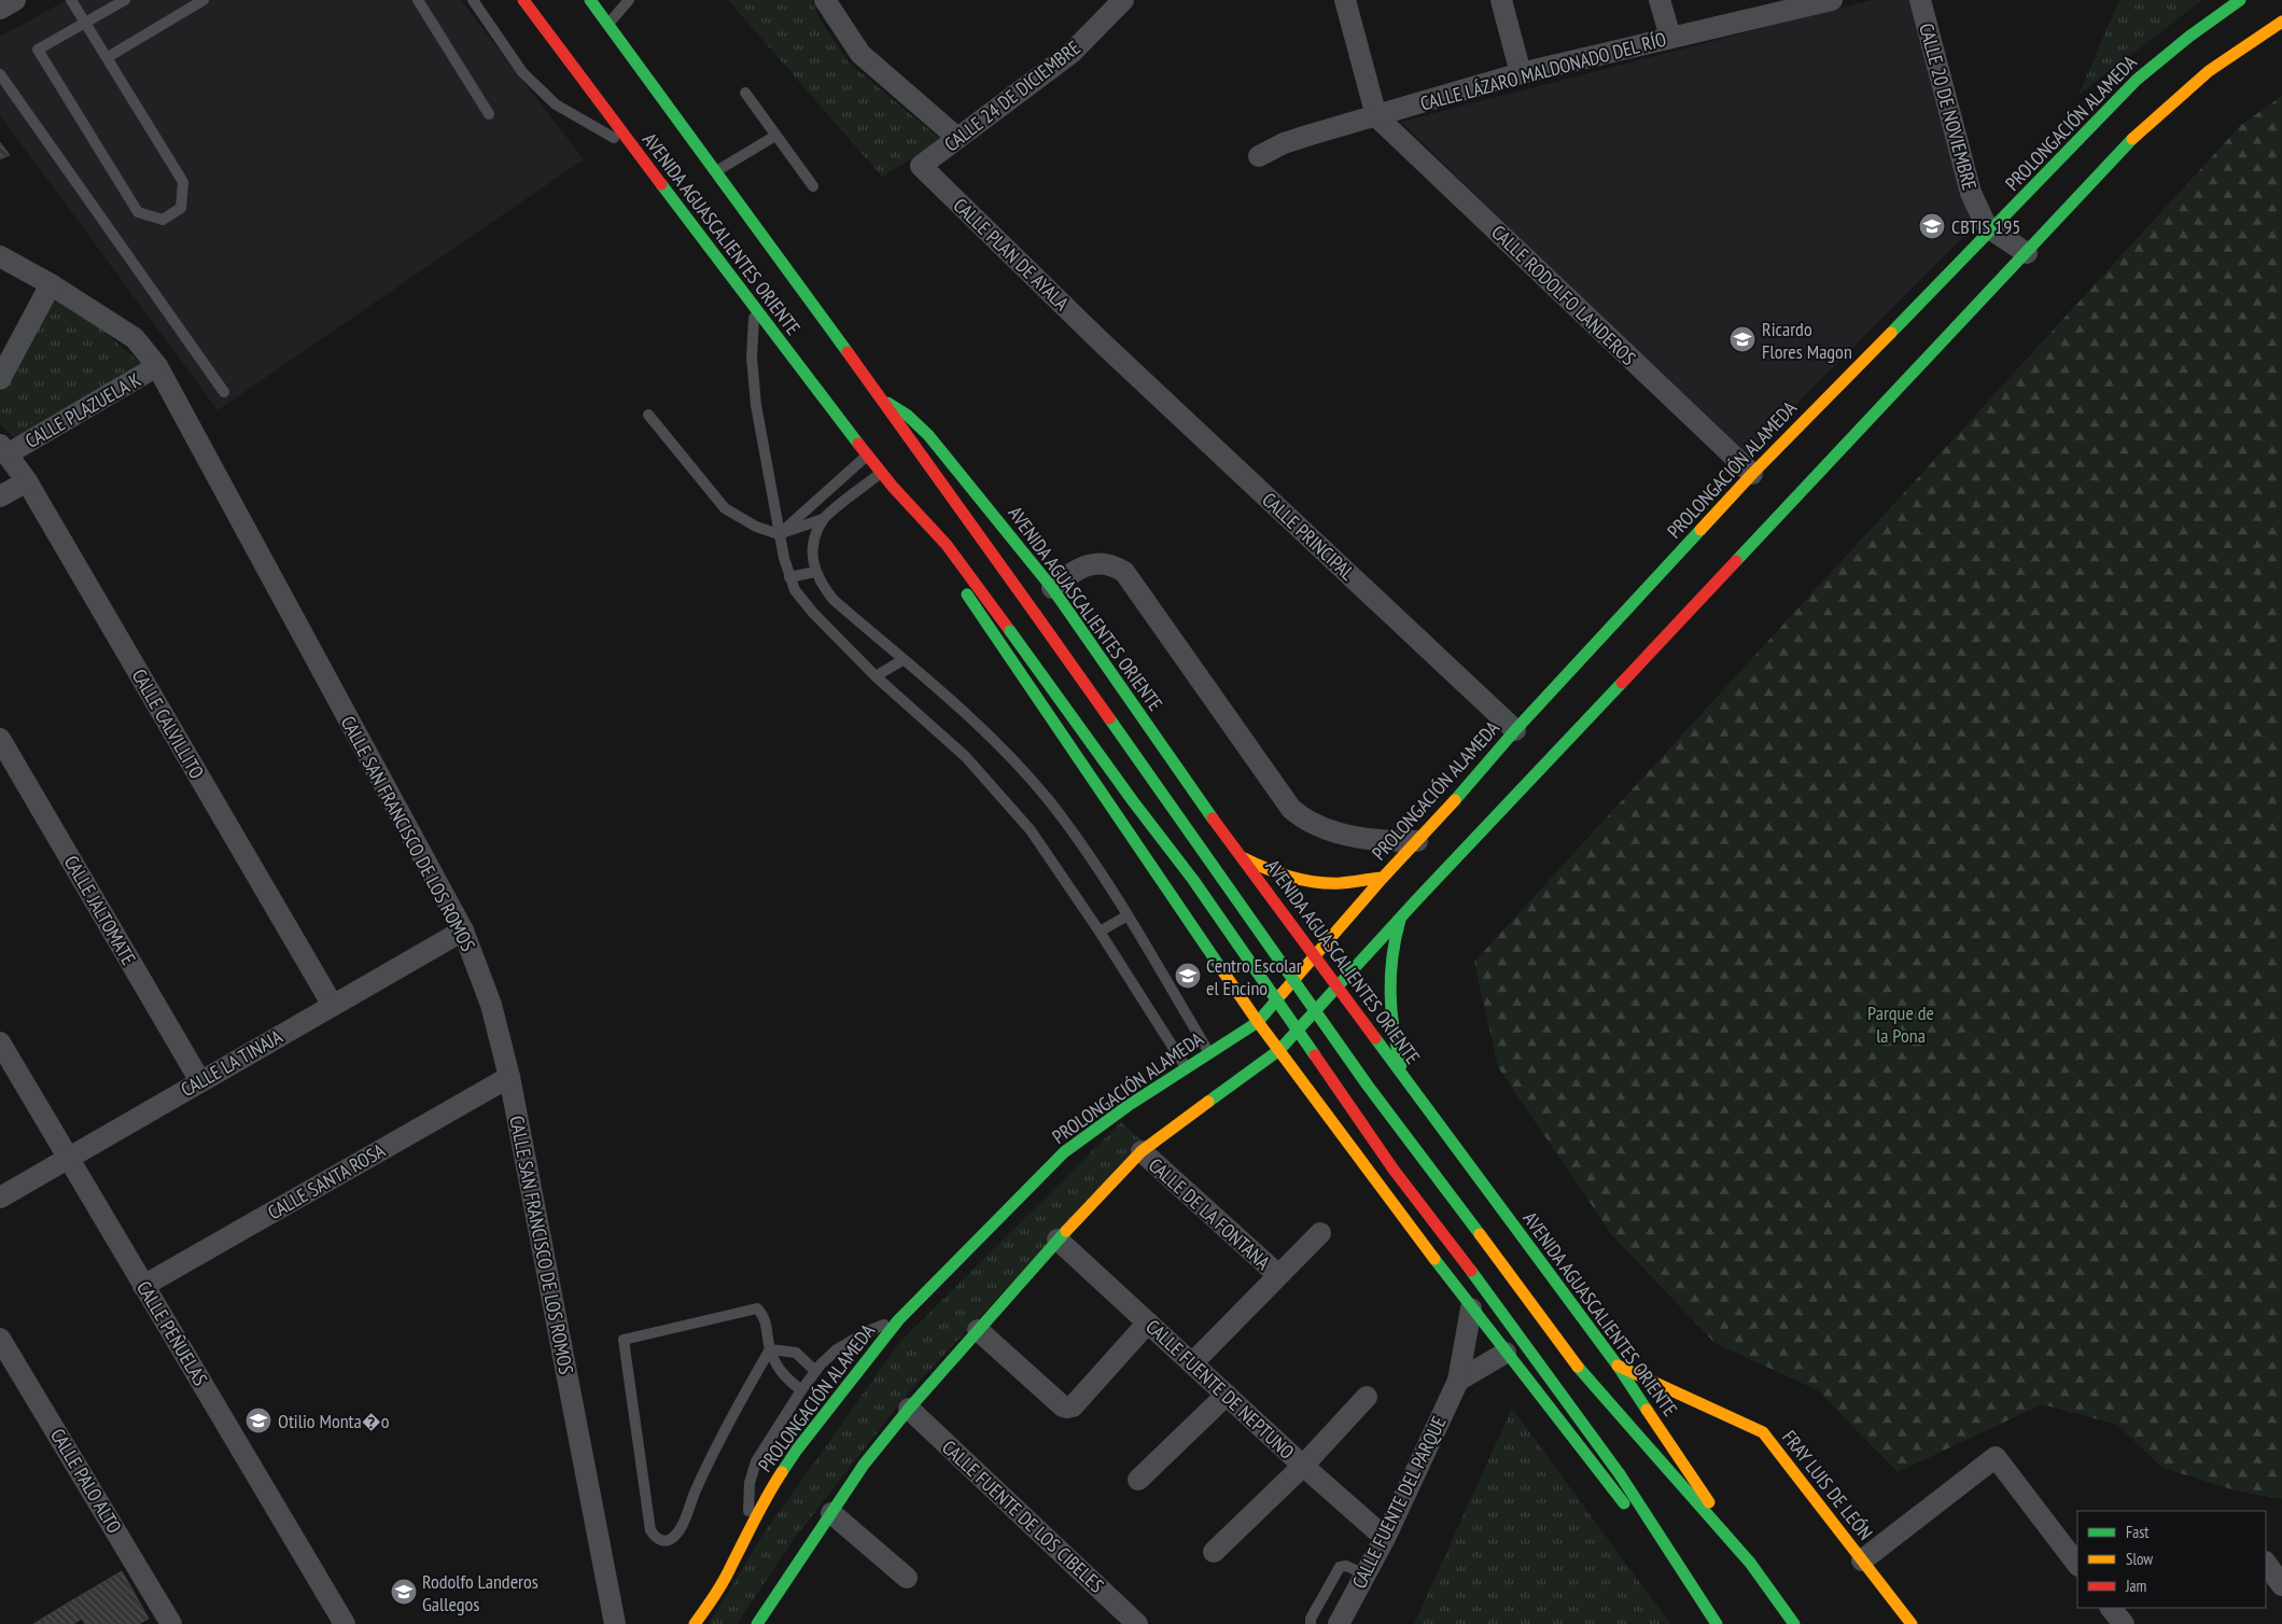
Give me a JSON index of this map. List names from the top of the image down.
{
  "streets": {
    "main road": ["PROLONGACIÓN ALAMEDA", "AVENIDA AGUASCALIENTES ORIENTE", "FRAY LUIS DE LEÓN"],
    "street": [
      "CALLE LÁZARO MALDONADO DEL RÍO",
      "CALLE 24 DE DICIEMBRE",
      "CALLE 20 DE NOVIEMBRE",
      "CALLE PLAN DE AYALA",
      "CALLE RODOLFO LANDEROS",
      "CALLE PLAZUELA K",
      "CALLE PRINCIPAL",
      "CALLE CALVILLITO",
      "CALLE SAN FRANCISCO DE LOS ROMOS",
      "CALLE JALTOMATE",
      "CALLE LA TINAJA",
      "CALLE SANTA ROSA",
      "CALLE DE LA FONTANA",
      "CALLE PEÑUELAS",
      "CALLE FUENTE DE NEPTUNO",
      "CALLE PALO ALTO",
      "CALLE FUENTE DEL PARQUE",
      "CALLE FUENTE DE LOS CIBELES"
    ]
  },
  "crossings": [
    ["CALLE LÁZARO MALDONADO DEL RÍO", "CALLE RODOLFO LANDEROS"],
    ["CALLE 24 DE DICIEMBRE", "CALLE PLAN DE AYALA"],
    ["CALLE 20 DE NOVIEMBRE", "PROLONGACIÓN ALAMEDA"],
    ["PROLONGACIÓN ALAMEDA", "AVENIDA AGUASCALIENTES ORIENTE"],
    ["PROLONGACIÓN ALAMEDA", "CALLE RODOLFO LANDEROS"],
    ["PROLONGACIÓN ALAMEDA", "CALLE PRINCIPAL"],
    ["AVENIDA AGUASCALIENTES ORIENTE", "FRAY LUIS DE LEÓN"],
    ["AVENIDA AGUASCALIENTES ORIENTE", "CALLE FUENTE DEL PARQUE"],
    ["CALLE PLAN DE AYALA", "CALLE PRINCIPAL"],
    ["CALLE PLAZUELA K", "CALLE CALVILLITO"],
    ["CALLE PLAZUELA K", "CALLE SAN FRANCISCO DE LOS ROMOS"],
    ["CALLE CALVILLITO", "CALLE LA TINAJA"],
    ["CALLE SAN FRANCISCO DE LOS ROMOS", "CALLE LA TINAJA"],
    ["CALLE SAN FRANCISCO DE LOS ROMOS", "CALLE SANTA ROSA"],
    ["CALLE JALTOMATE", "CALLE LA TINAJA"],
    ["CALLE LA TINAJA", "CALLE PEÑUELAS"],
    ["CALLE SANTA ROSA", "CALLE PEÑUELAS"],
    ["CALLE FUENTE DE NEPTUNO", "CALLE FUENTE DEL PARQUE"]
  ],
  "parks": ["Parque de la Pona"],
  "places": {
    "school or university": [
      "CBTIS 195",
      "Ricardo Flores Magon",
      "Centro Escolar el Encino",
      "Otilio Monta�o",
      "Rodolfo Landeros Gallegos"
    ]
  },
  "legend": ["Fast", "Slow", "Jam"]
}
